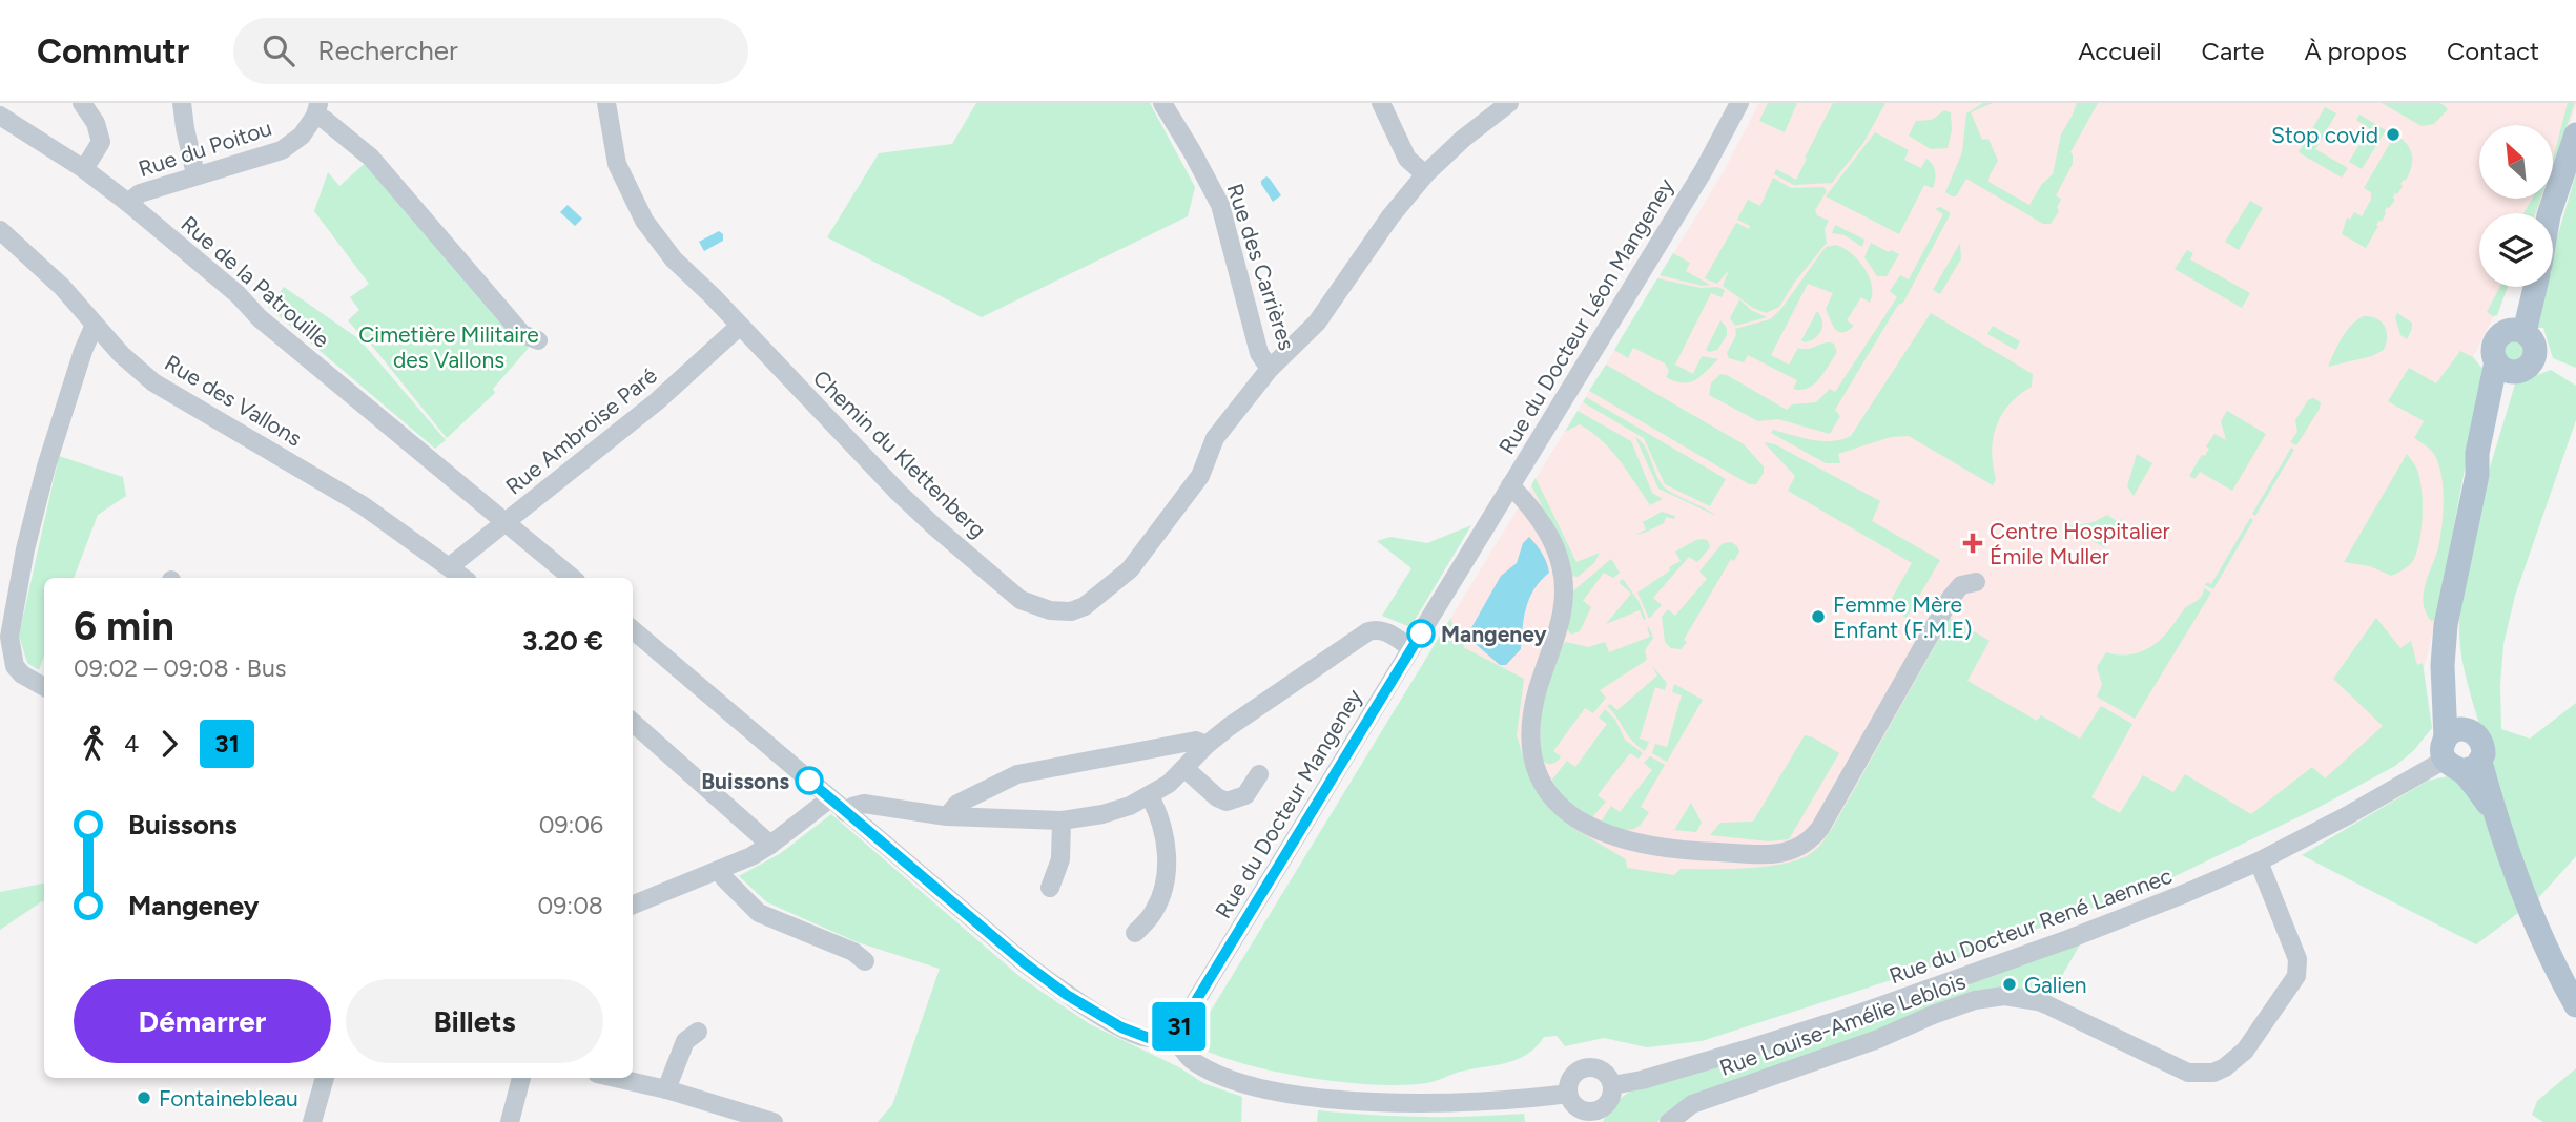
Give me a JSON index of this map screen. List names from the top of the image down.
{
  "streets": {
    "street": [
      "Rue du Poitou",
      "Rue des Carrières",
      "Rue de la Patrouille",
      "Rue du Docteur Léon Mangeney",
      "Rue des Vallons",
      "Rue Ambroise Paré",
      "Chemin du Klettenberg",
      "Rue du Docteur Mangeney",
      "Rue du Docteur René Laennec",
      "Rue Louise-Amélie Leblois"
    ]
  },
  "crossings": [
    ["Rue du Poitou", "Rue de la Patrouille"],
    ["Rue des Carrières", "Chemin du Klettenberg"],
    ["Rue de la Patrouille", "Rue Ambroise Paré"],
    ["Rue du Docteur Léon Mangeney", "Rue du Docteur Mangeney"],
    ["Rue des Vallons", "Rue Ambroise Paré"],
    ["Rue Ambroise Paré", "Chemin du Klettenberg"],
    ["Rue du Docteur René Laennec", "Rue Louise-Amélie Leblois"]
  ],
  "parks": ["Cimetière Militaire des Vallons"],
  "places": {
    "other": [
      "Stop covid",
      "Femme Mère Enfant (F.M.E)",
      "Mangeney",
      "Buissons",
      "Galien",
      "Fontainebleau"
    ],
    "health": ["Centre Hospitalier Émile Muller"]
  },
  "lines": ["bus line 31"],
  "north": "top left",
  "page": {
    "header": "Commutr",
    "search": "Rechercher",
    "nav": [
      "Accueil",
      "Carte",
      "À propos",
      "Contact"
    ],
    "on_map": "31",
    "heading": ["6 min", "09:02 – 09:08 · Bus", "3.20 €"],
    "legs": ["4", "31"],
    "list": [
      {
        "name": "Buissons",
        "value": "09:06"
      },
      {
        "name": "Mangeney",
        "value": "09:08"
      }
    ],
    "buttons": ["Démarrer", "Billets"]
  }
}
